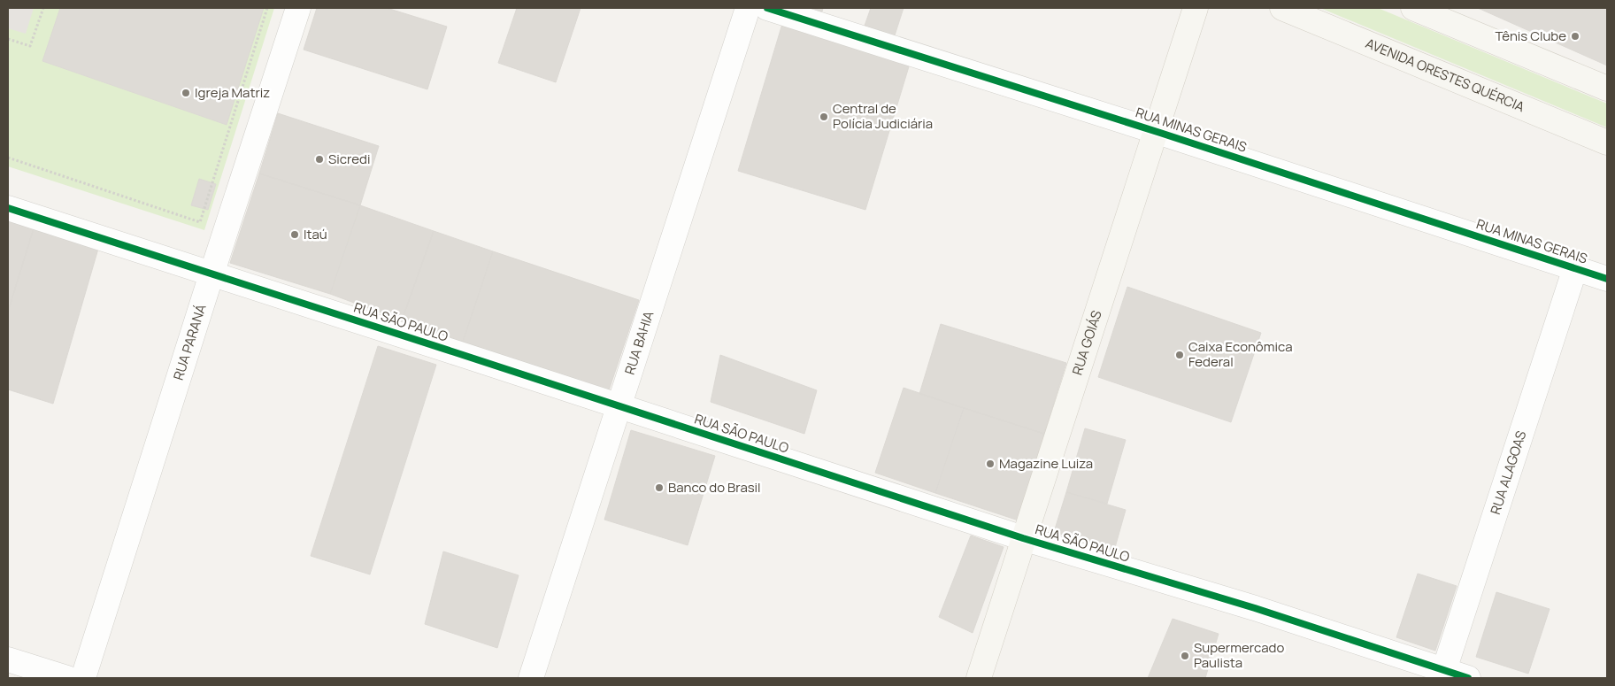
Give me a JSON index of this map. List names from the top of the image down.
{
  "streets": {
    "main road": ["AVENIDA ORESTES QUÉRCIA", "RUA GOIÁS"],
    "street": [
      "RUA MINAS GERAIS",
      "RUA SÃO PAULO",
      "RUA PARANÁ",
      "RUA BAHIA",
      "RUA ALAGOAS"
    ]
  },
  "crossings": [
    ["RUA MINAS GERAIS", "RUA GOIÁS"],
    ["RUA MINAS GERAIS", "RUA ALAGOAS"],
    ["RUA SÃO PAULO", "RUA PARANÁ"],
    ["RUA SÃO PAULO", "RUA BAHIA"],
    ["RUA SÃO PAULO", "RUA GOIÁS"],
    ["RUA SÃO PAULO", "RUA ALAGOAS"]
  ],
  "places": [
    "Tênis Clube",
    "Igreja Matriz",
    "Central de Polícia Judiciária",
    "Sicredi",
    "Itaú",
    "Caixa Econômica Federal",
    "Magazine Luiza",
    "Banco do Brasil",
    "Supermercado Paulista"
  ]
}
